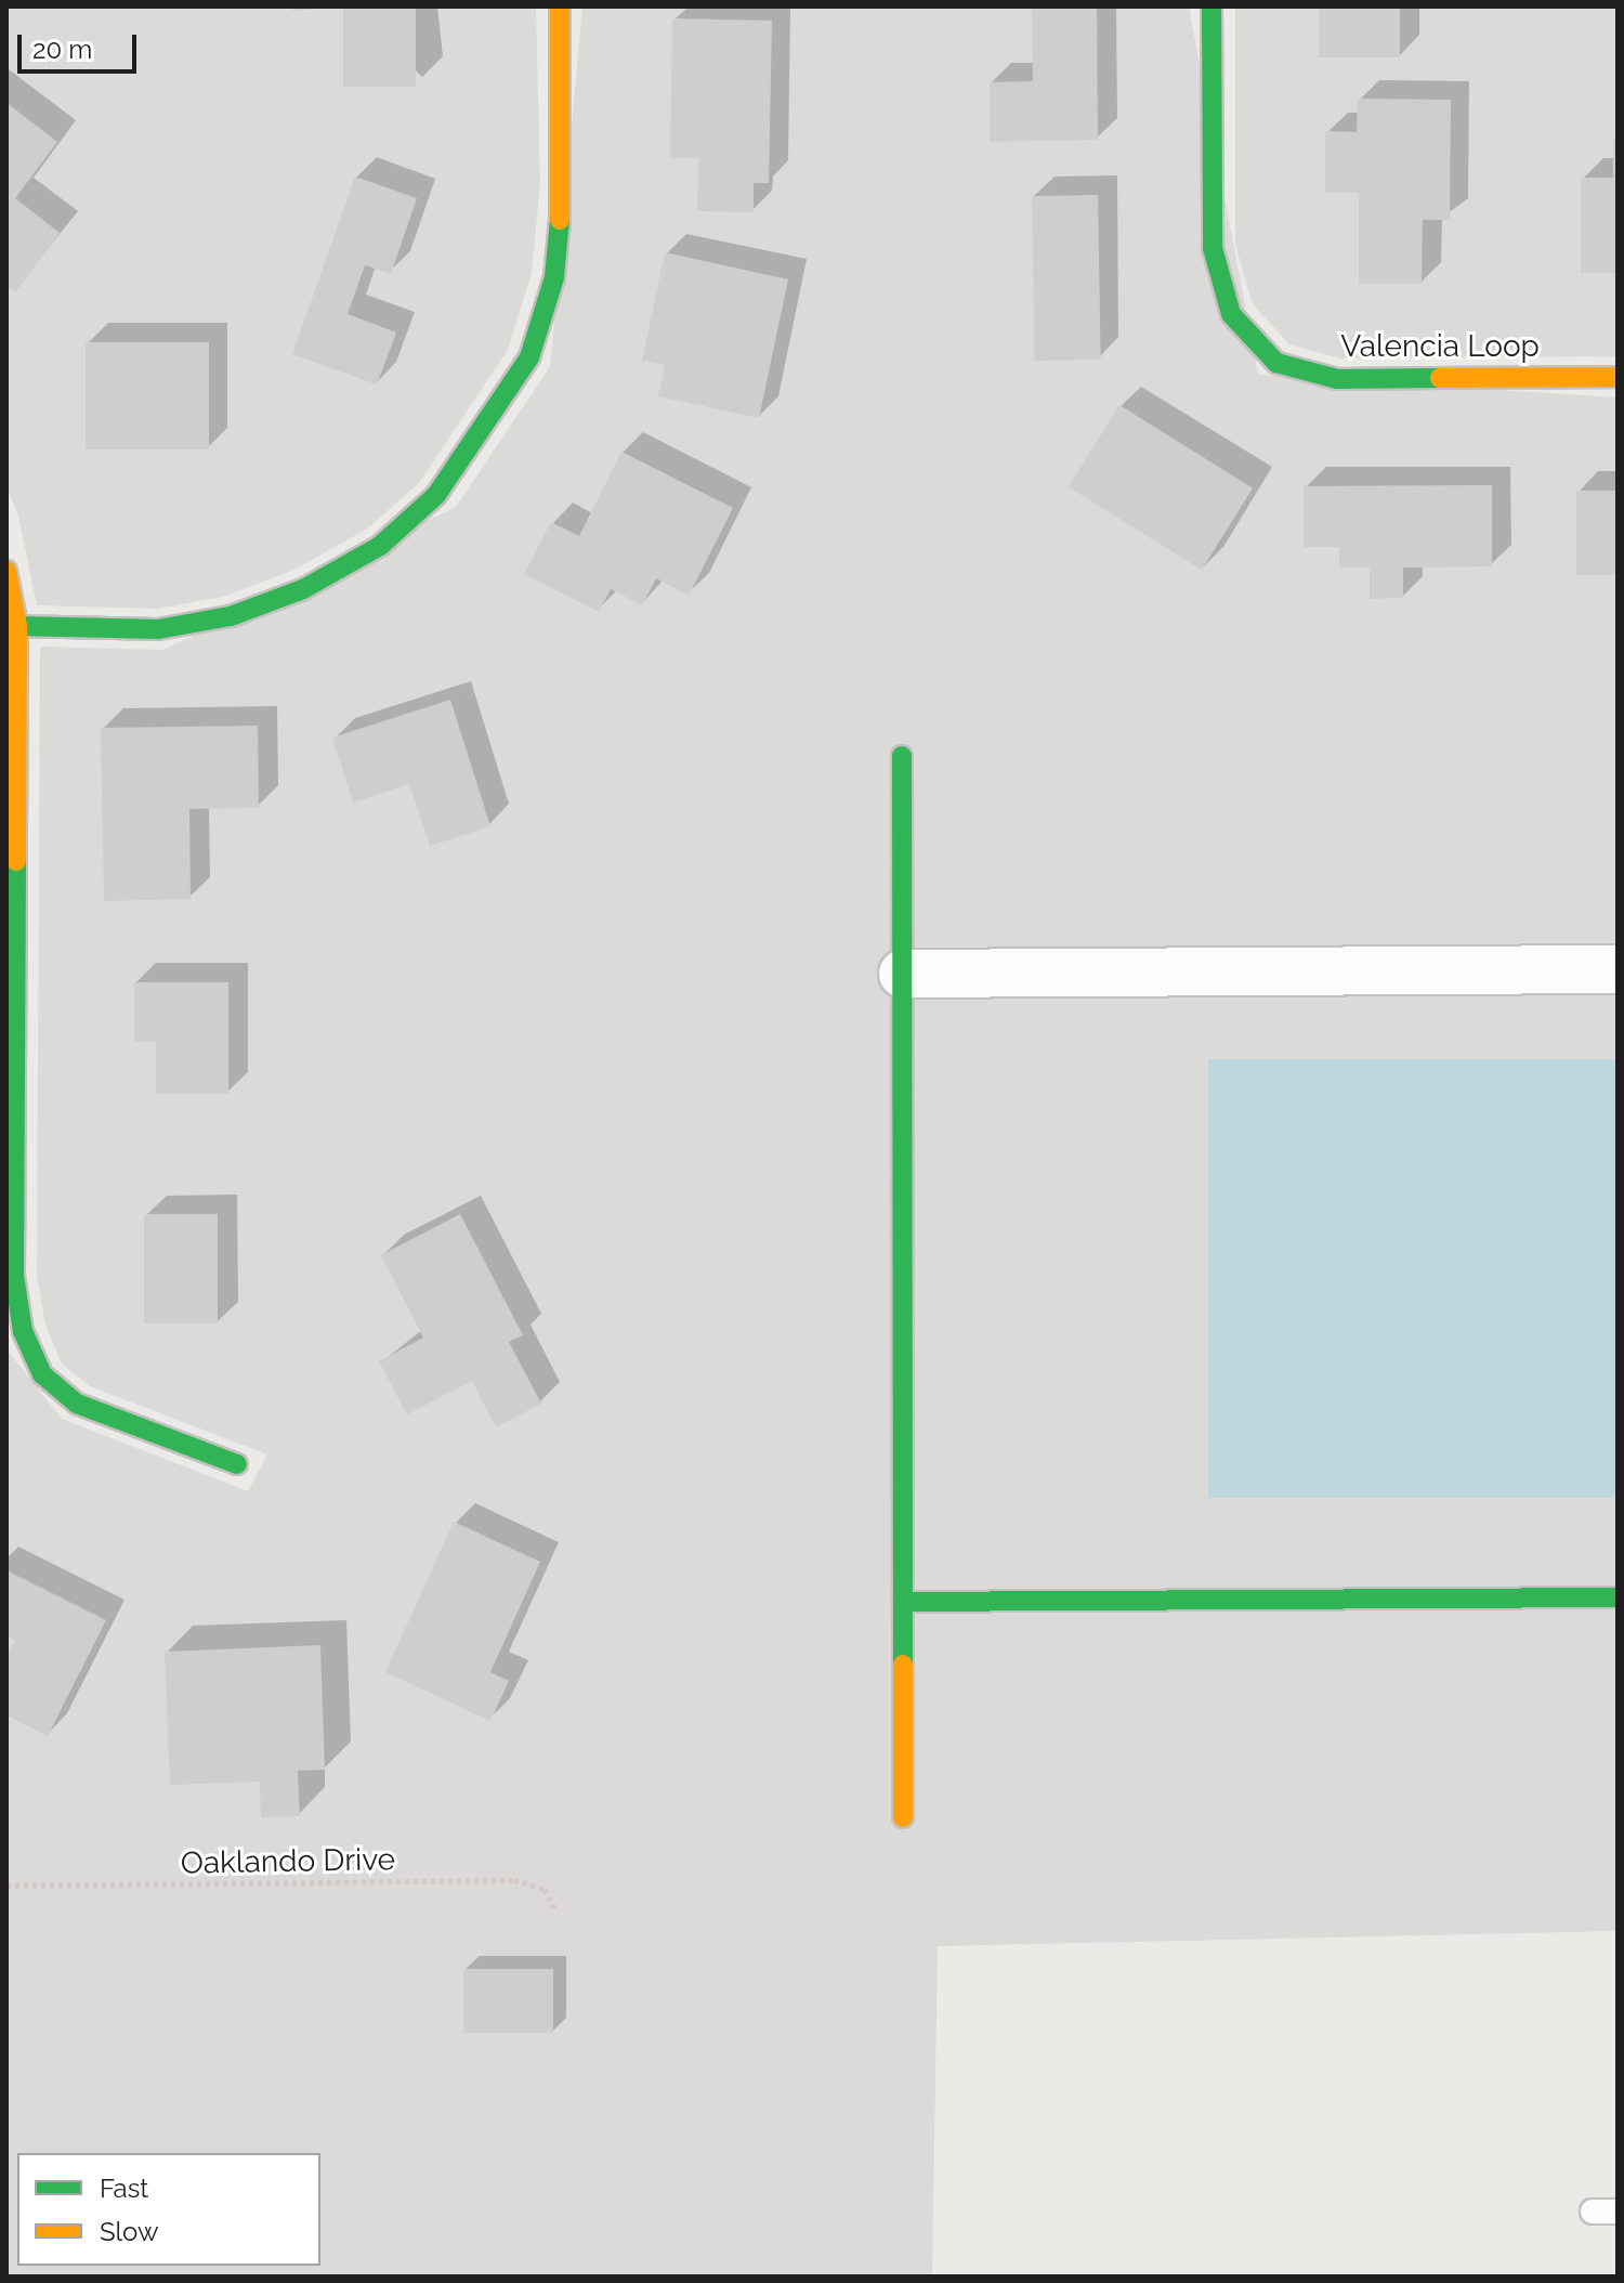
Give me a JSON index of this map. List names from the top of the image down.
{
  "streets": {
    "street": ["Valencia Loop"],
    "path": ["Oaklando Drive"]
  },
  "legend": ["Fast", "Slow"],
  "scale_bar": "20 m"
}
